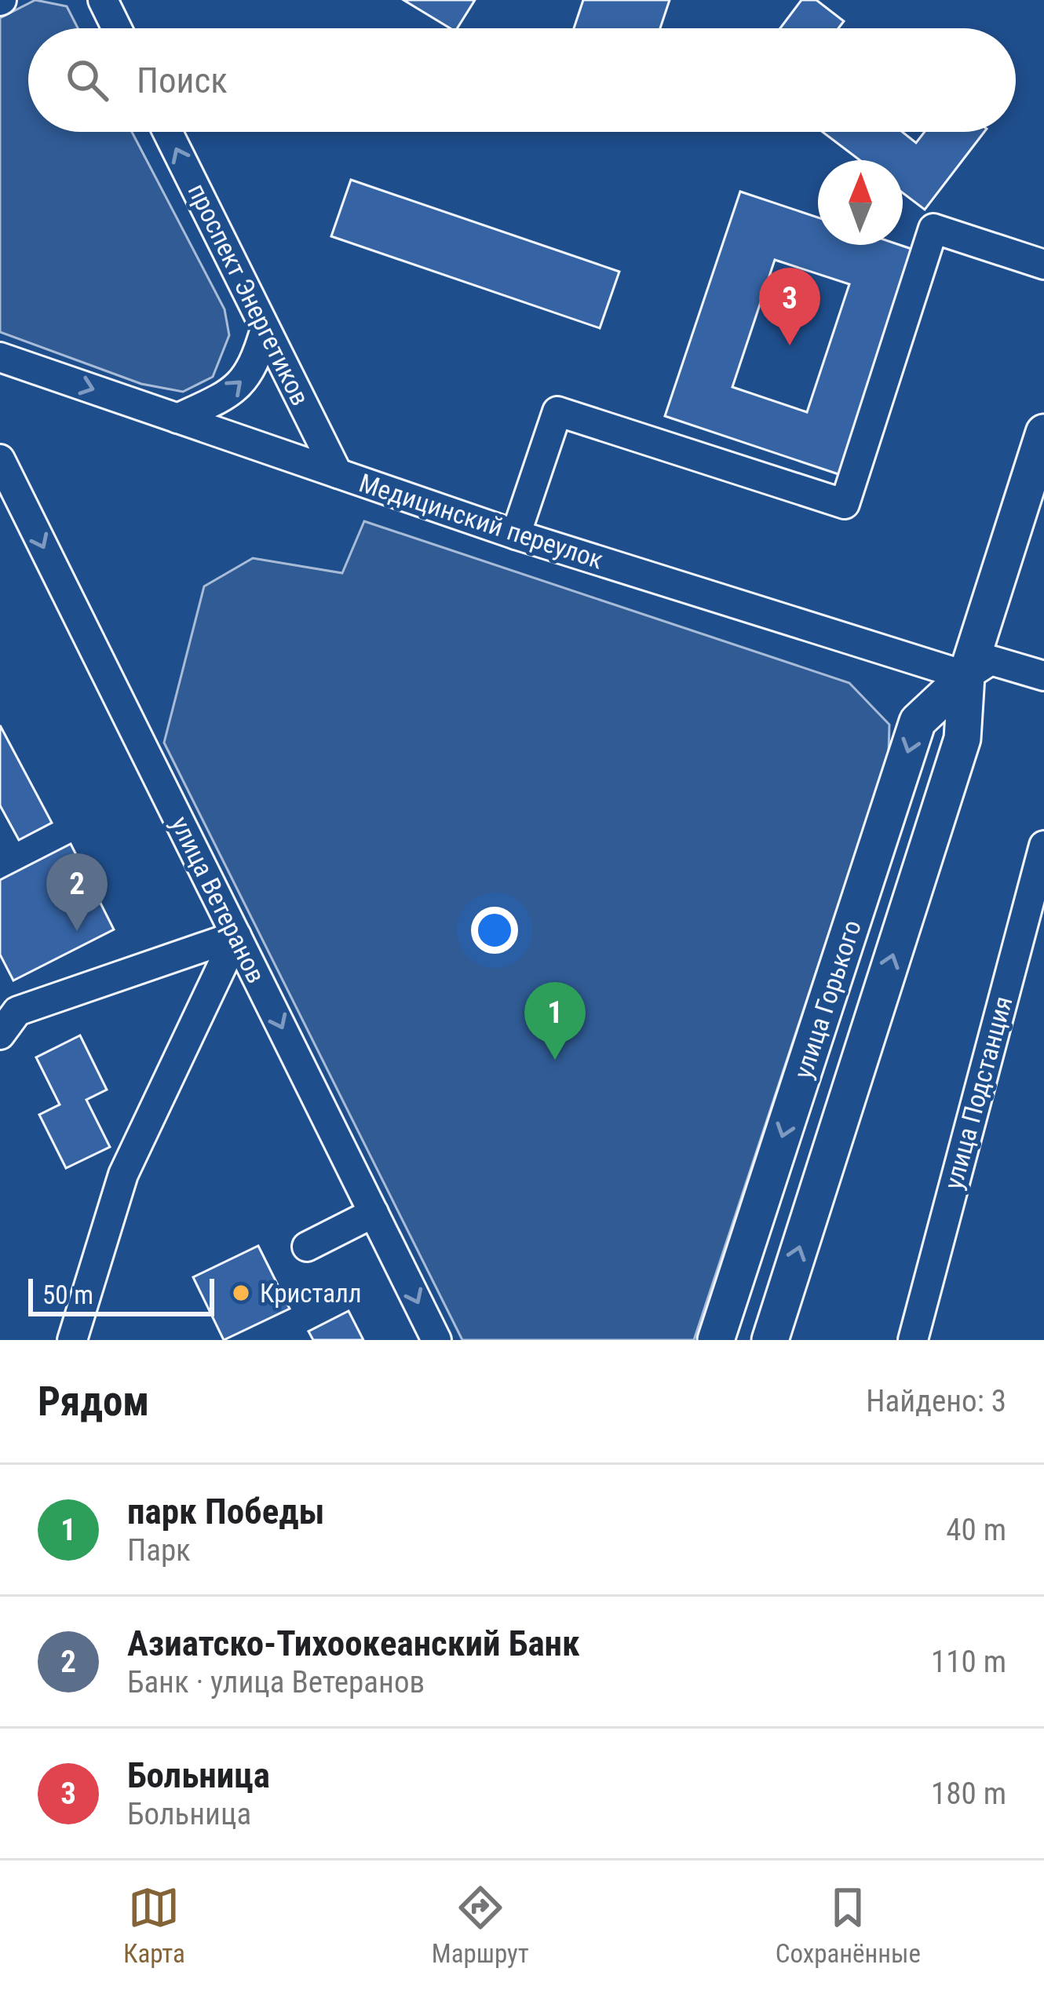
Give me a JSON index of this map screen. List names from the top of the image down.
{
  "streets": {
    "main road": ["улица Горького"],
    "street": [
      "проспект Энергетиков",
      "Медицинский переулок",
      "улица Ветеранов",
      "улица Подстанция"
    ]
  },
  "crossings": [
    ["проспект Энергетиков", "Медицинский переулок"],
    ["Медицинский переулок", "улица Горького"]
  ],
  "one_way": ["проспект Энергетиков", "улица Ветеранов"],
  "places": ["Кристалл"],
  "scale_bar": "50 m",
  "north": "top",
  "page": {
    "search": "Поиск",
    "pins": ["3", "2", "1"],
    "scale": "50 m",
    "heading": ["Рядом", "Найдено: 3"],
    "list": [
      {
        "mark": "1",
        "name": "парк Победы",
        "note": "Парк",
        "value": "40 m"
      },
      {
        "mark": "2",
        "name": "Азиатско-Тихоокеанский Банк",
        "note": "Банк · улица Ветеранов",
        "value": "110 m"
      },
      {
        "mark": "3",
        "name": "Больница",
        "note": "Больница",
        "value": "180 m"
      }
    ],
    "nav": ["Карта", "Маршрут", "Сохранённые"]
  }
}
